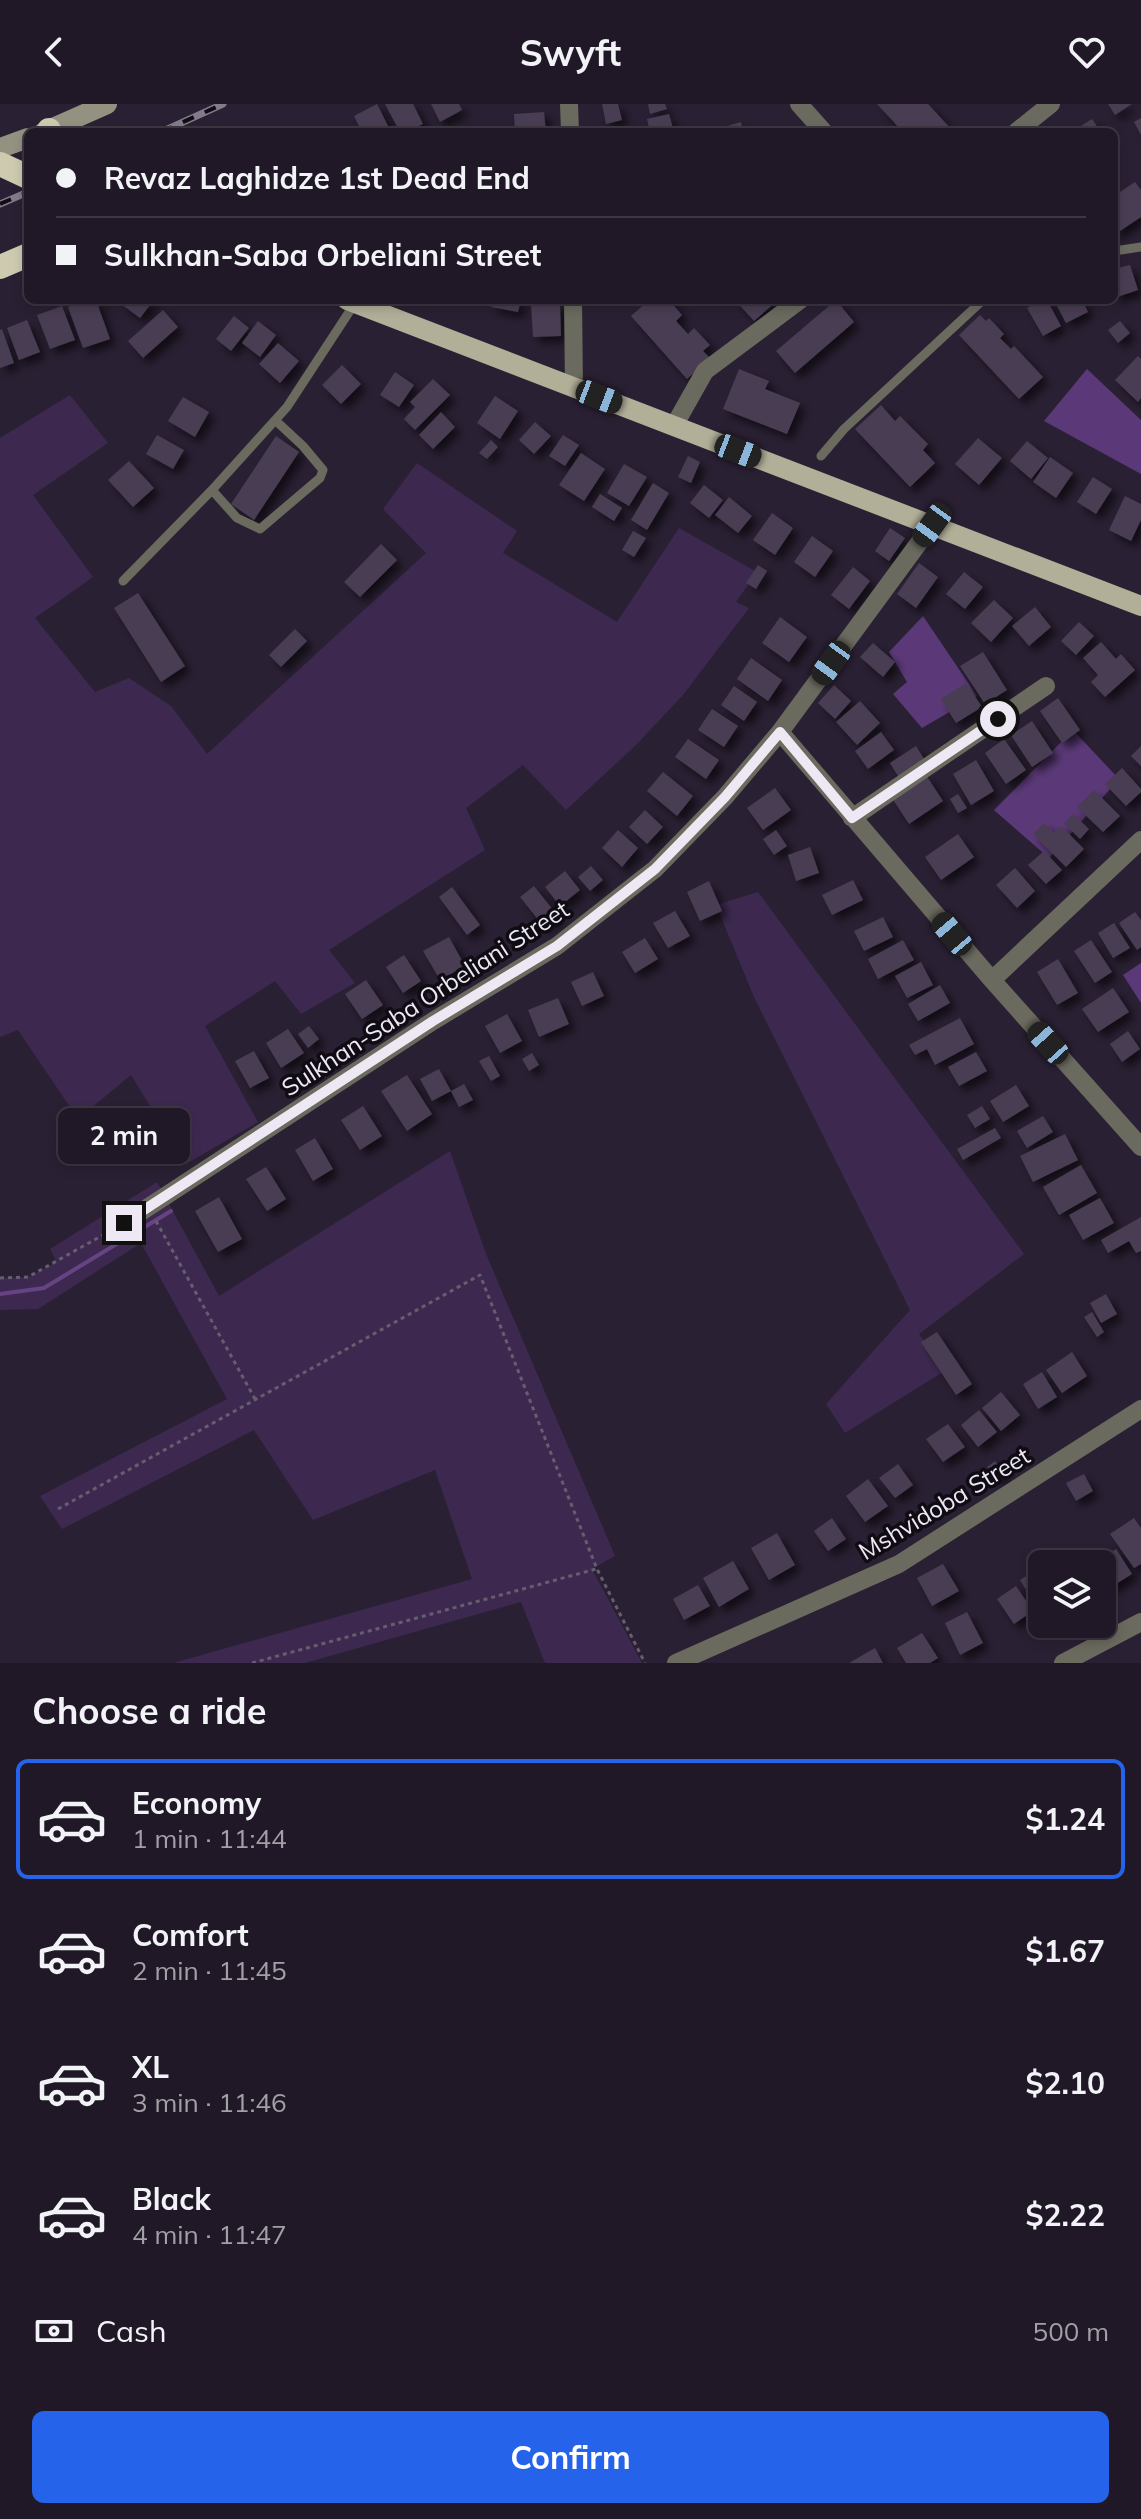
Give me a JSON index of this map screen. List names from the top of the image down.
{
  "streets": {
    "street": ["Sulkhan-Saba Orbeliani Street", "Mshvidoba Street"]
  },
  "page": {
    "header": "Swyft",
    "banner": ["Revaz Laghidze 1st Dead End", "Sulkhan-Saba Orbeliani Street"],
    "bubble": "2 min",
    "heading": "Choose a ride",
    "list": [
      {
        "name": "Economy",
        "note": "1 min · 11:44",
        "value": "$1.24"
      },
      {
        "name": "Comfort",
        "note": "2 min · 11:45",
        "value": "$1.67"
      },
      {
        "name": "XL",
        "note": "3 min · 11:46",
        "value": "$2.10"
      },
      {
        "name": "Black",
        "note": "4 min · 11:47",
        "value": "$2.22"
      }
    ],
    "pay": ["Cash", "500 m"],
    "buttons": "Confirm"
  }
}
